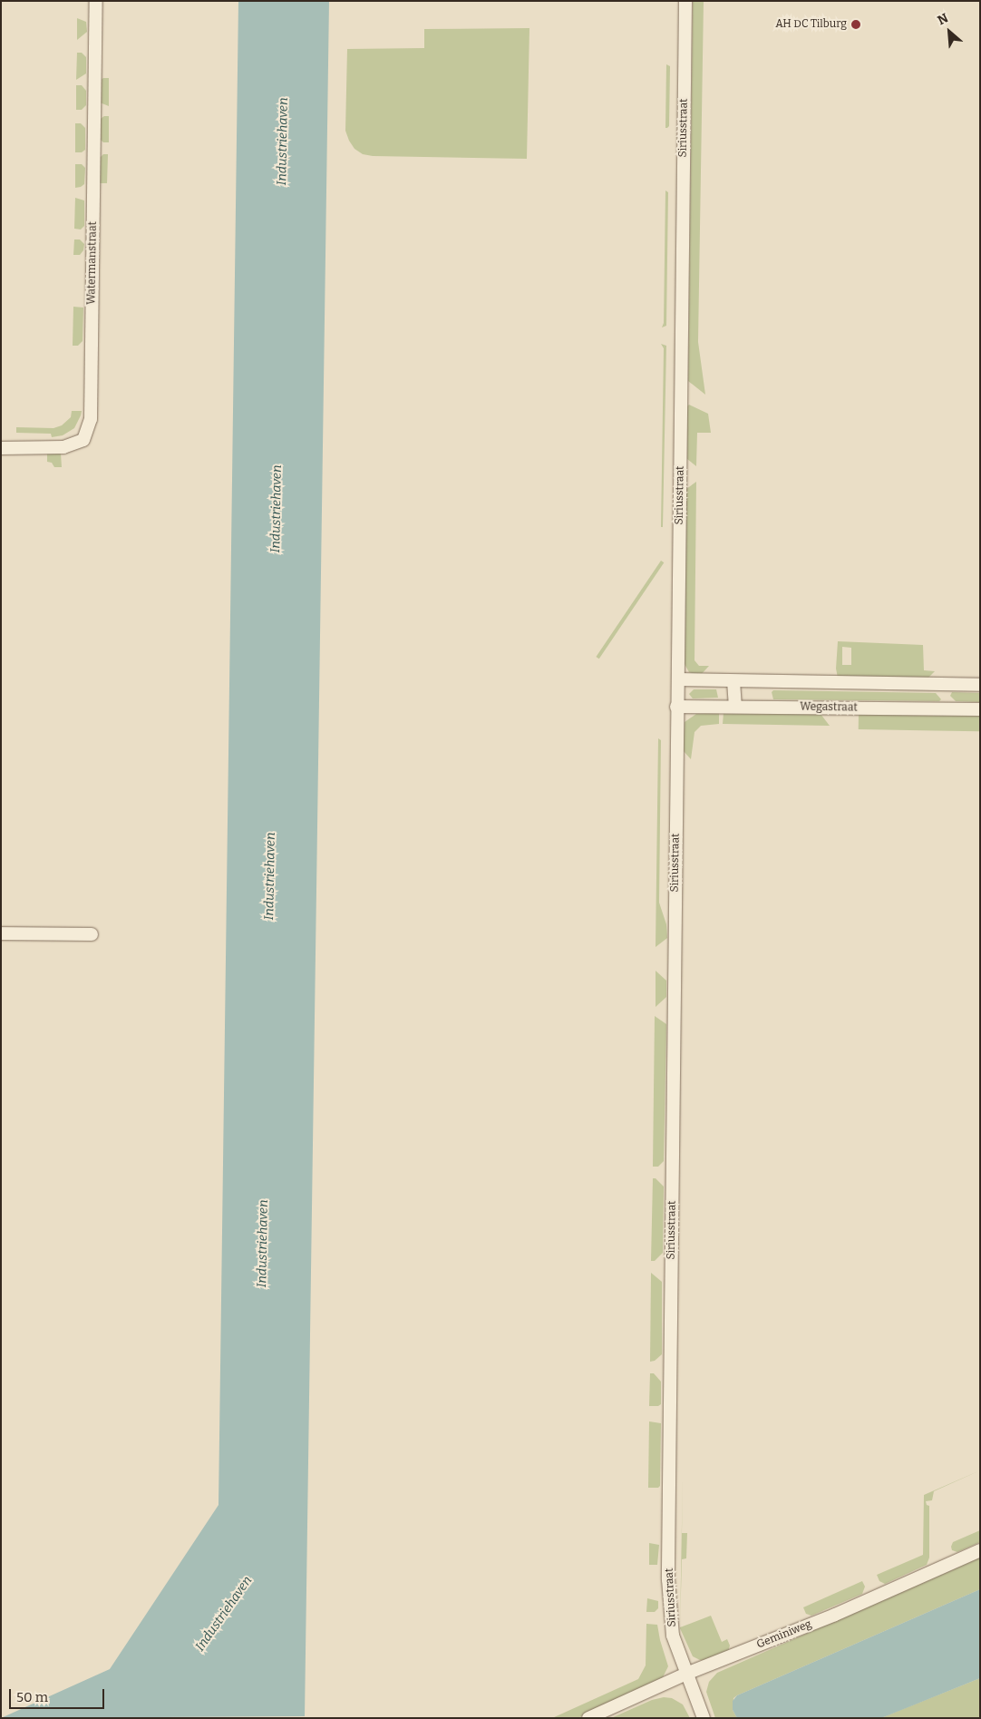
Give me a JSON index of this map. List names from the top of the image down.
{
  "streets": {
    "street": [
      "Siriusstraat",
      "Watermanstraat",
      "Wegastraat",
      "Geminiweg"
    ]
  },
  "crossings": [
    ["Siriusstraat", "Wegastraat"],
    ["Siriusstraat", "Geminiweg"]
  ],
  "water": ["Industriehaven"],
  "places": ["AH DC Tilburg"],
  "scale_bar": "50 m",
  "north": "top left"
}
